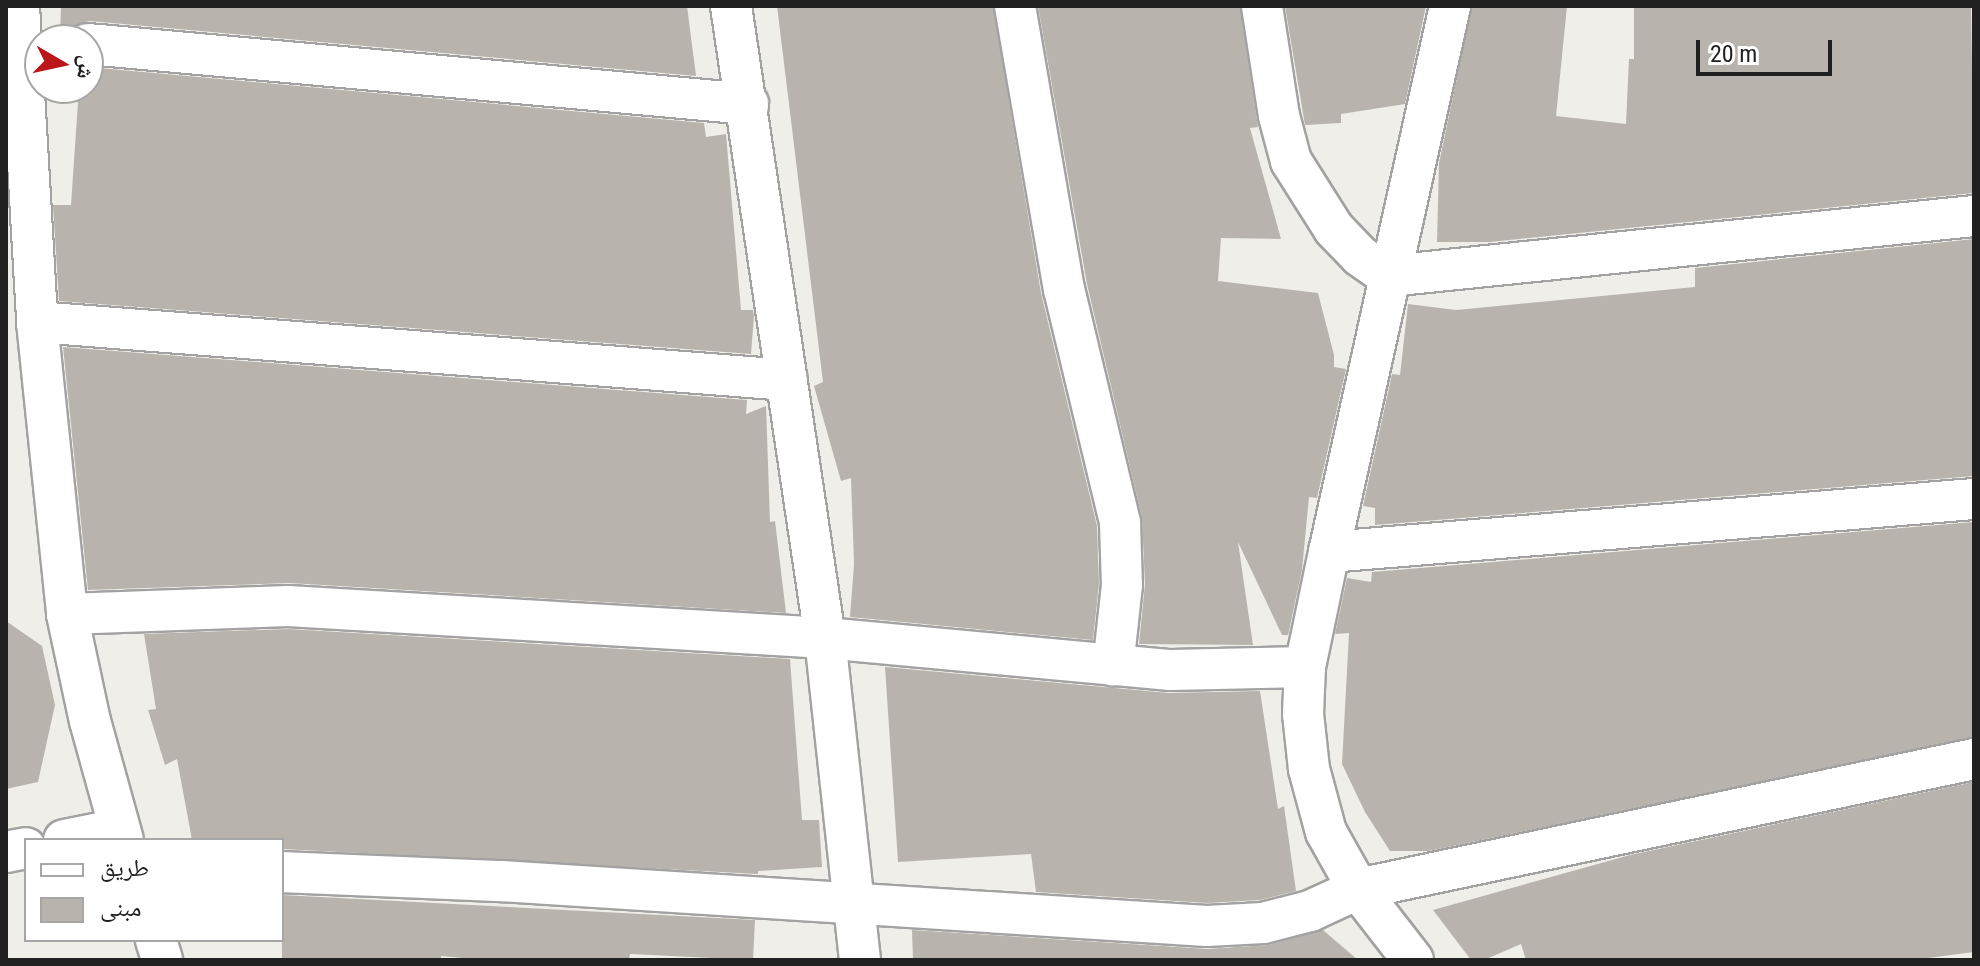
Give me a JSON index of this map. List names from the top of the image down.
{
  "legend": ["طريق", "مبنى"],
  "scale_bar": "20 m",
  "north": "right"
}
